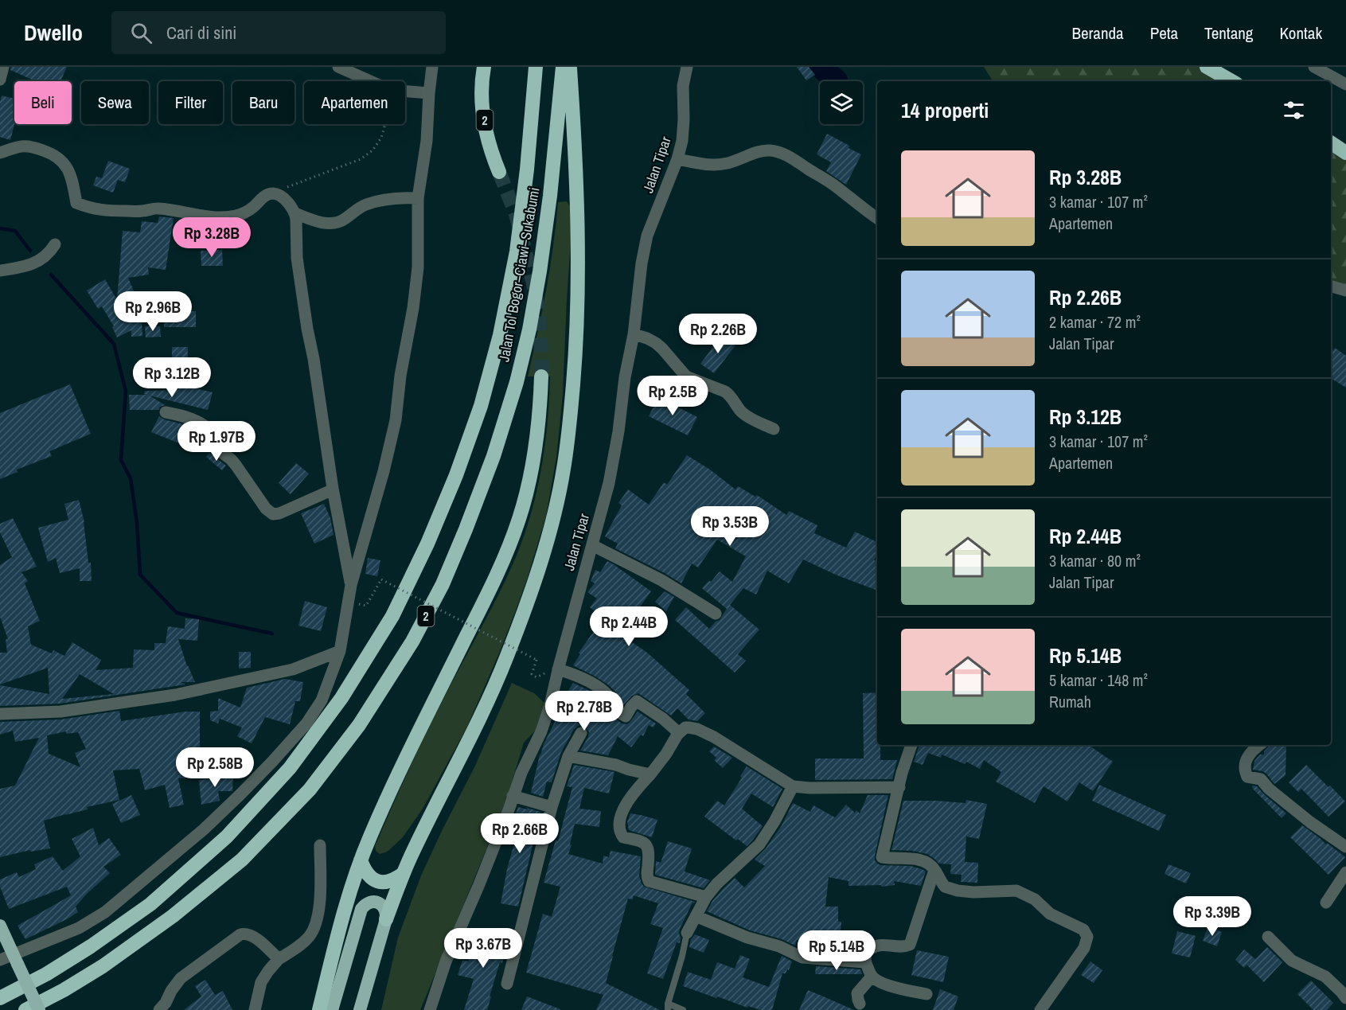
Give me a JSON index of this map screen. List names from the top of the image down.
{
  "streets": {
    "highway": ["2", "Jalan Tol Bogor–Ciawi–Sukabumi"],
    "street": ["Jalan Tipar"]
  },
  "page": {
    "header": "Dwello",
    "search": "Cari di sini",
    "nav": [
      "Beranda",
      "Peta",
      "Tentang",
      "Kontak"
    ],
    "chip": [
      "Beli",
      "Sewa",
      "Filter",
      "Baru",
      "Apartemen"
    ],
    "heading": "14 properti",
    "list": [
      {
        "name": "Rp 3.28B",
        "note": "3 kamar · 107 m² · Apartemen"
      },
      {
        "name": "Rp 2.26B",
        "note": "2 kamar · 72 m² · Jalan Tipar"
      },
      {
        "name": "Rp 3.12B",
        "note": "3 kamar · 107 m² · Apartemen"
      },
      {
        "name": "Rp 2.44B",
        "note": "3 kamar · 80 m² · Jalan Tipar"
      },
      {
        "name": "Rp 5.14B",
        "note": "5 kamar · 148 m² · Rumah"
      }
    ],
    "price": [
      "Rp 3.28B",
      "Rp 2.96B",
      "Rp 2.26B",
      "Rp 3.12B",
      "Rp 2.5B",
      "Rp 1.97B",
      "Rp 3.53B",
      "Rp 2.44B",
      "Rp 2.78B",
      "Rp 2.58B",
      "Rp 2.66B",
      "Rp 3.39B",
      "Rp 3.67B",
      "Rp 5.14B"
    ]
  }
}
